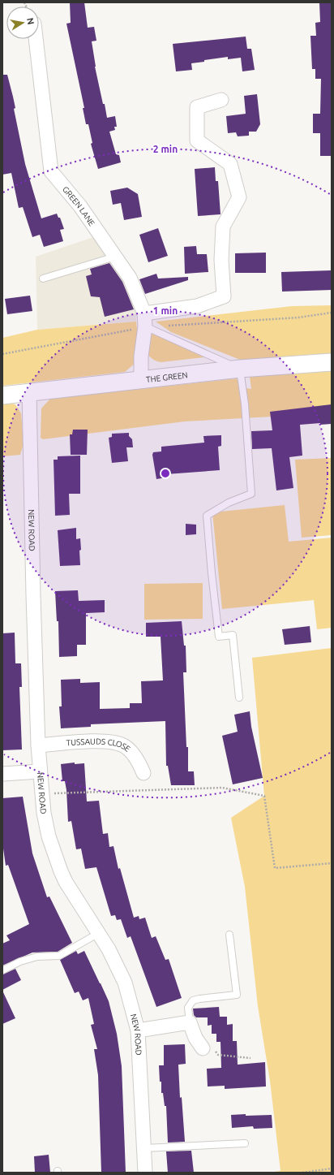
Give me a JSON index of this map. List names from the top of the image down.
{
  "streets": {
    "street": [
      "GREEN LANE",
      "THE GREEN",
      "NEW ROAD",
      "TUSSAUDS CLOSE"
    ]
  },
  "crossings": [
    ["GREEN LANE", "THE GREEN"],
    ["THE GREEN", "NEW ROAD"],
    ["NEW ROAD", "TUSSAUDS CLOSE"]
  ],
  "north": "right",
  "rings": ["2 min", "1 min"]
}
